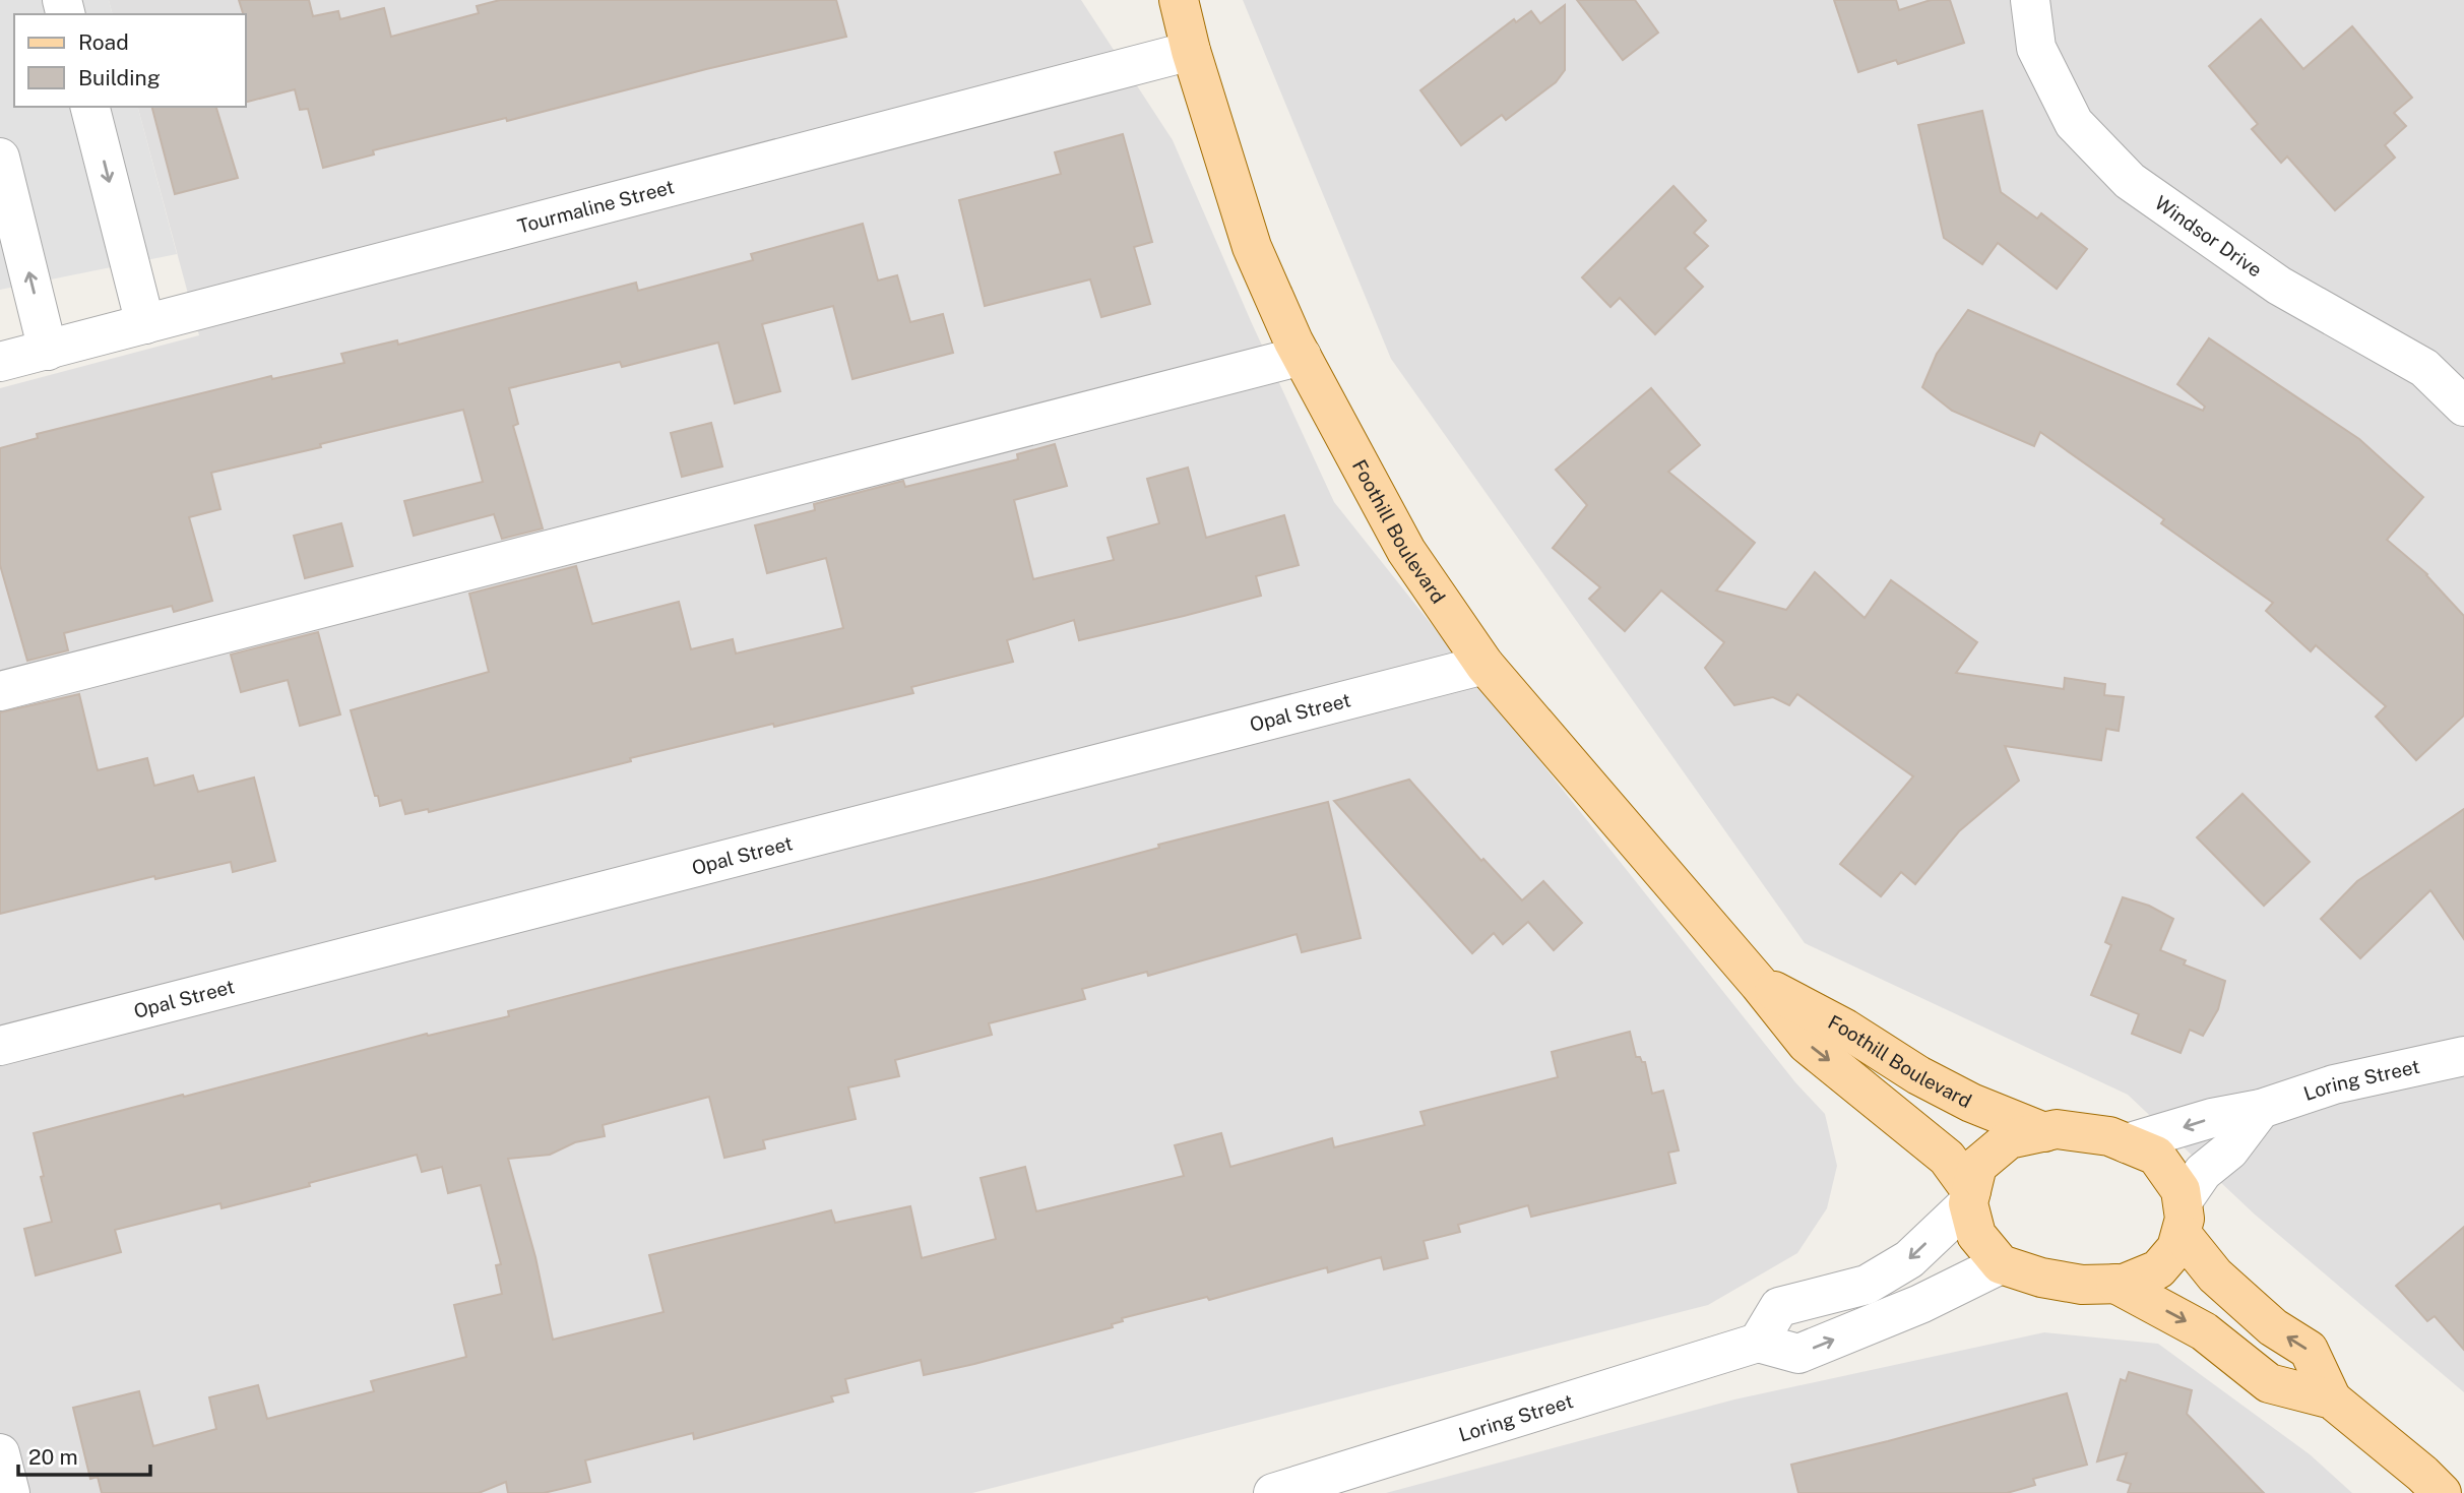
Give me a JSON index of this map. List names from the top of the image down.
{
  "streets": {
    "main road": ["Foothill Boulevard"],
    "street": [
      "Tourmaline Street",
      "Windsor Drive",
      "Opal Street",
      "Loring Street"
    ]
  },
  "crossings": [
    ["Tourmaline Street", "Foothill Boulevard"],
    ["Foothill Boulevard", "Opal Street"],
    ["Foothill Boulevard", "Loring Street"]
  ],
  "legend": ["Road", "Building"],
  "scale_bar": "20 m"
}
